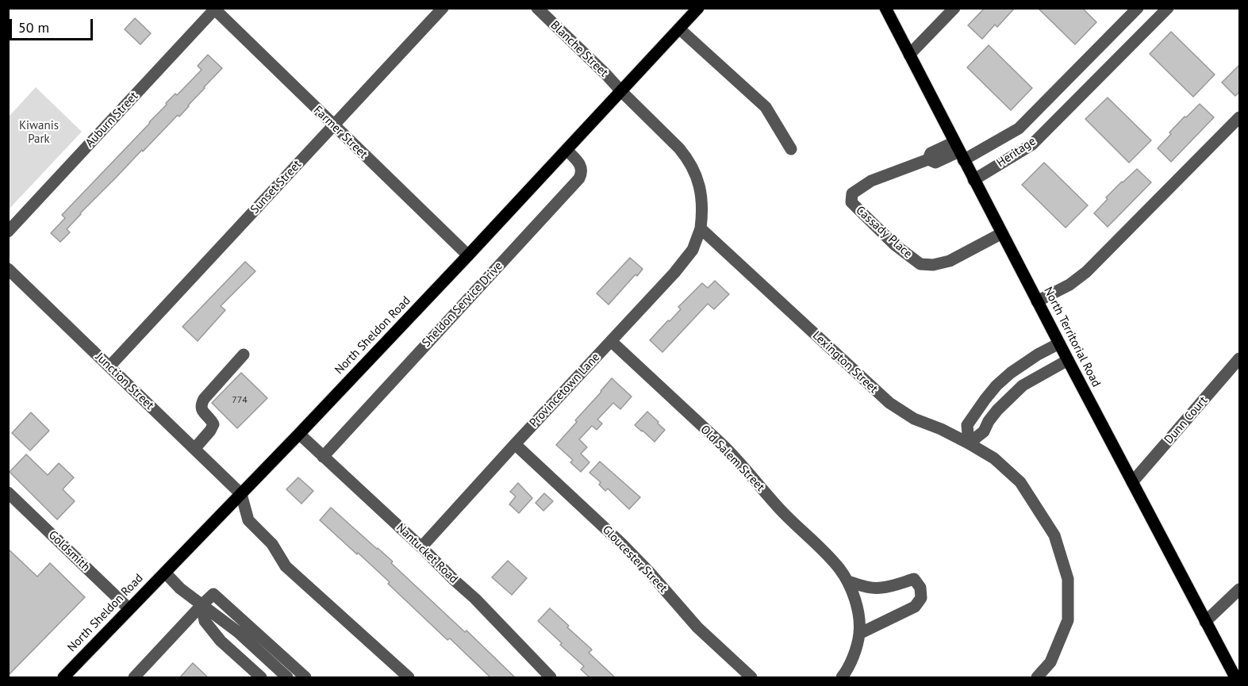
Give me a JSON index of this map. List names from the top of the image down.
{
  "streets": {
    "main road": ["North Sheldon Road", "North Territorial Road"],
    "street": [
      "Blanche Street",
      "Auburn Street",
      "Farmer Street",
      "Heritage",
      "Sunset Street",
      "Cassady Place",
      "Sheldon Service Drive",
      "Lexington Street",
      "Junction Street",
      "Provincetown Lane",
      "Dunn Court",
      "Old Salem Street",
      "Goldsmith",
      "Nantucket Road",
      "Gloucester Street"
    ]
  },
  "crossings": [
    ["Blanche Street", "North Sheldon Road"],
    ["Auburn Street", "Farmer Street"],
    ["Farmer Street", "Sunset Street"],
    ["Farmer Street", "North Sheldon Road"],
    ["Heritage", "Cassady Place"],
    ["Heritage", "North Territorial Road"],
    ["Sunset Street", "Junction Street"],
    ["Cassady Place", "North Territorial Road"],
    ["Sheldon Service Drive", "North Sheldon Road"],
    ["Sheldon Service Drive", "Nantucket Road"],
    ["North Sheldon Road", "Junction Street"],
    ["North Sheldon Road", "Goldsmith"],
    ["North Sheldon Road", "Nantucket Road"],
    ["North Territorial Road", "Dunn Court"],
    ["Lexington Street", "Provincetown Lane"],
    ["Provincetown Lane", "Old Salem Street"],
    ["Provincetown Lane", "Nantucket Road"],
    ["Provincetown Lane", "Gloucester Street"]
  ],
  "parks": ["Kiwanis Park"],
  "house_numbers": ["774"],
  "scale_bar": "50 m"
}
